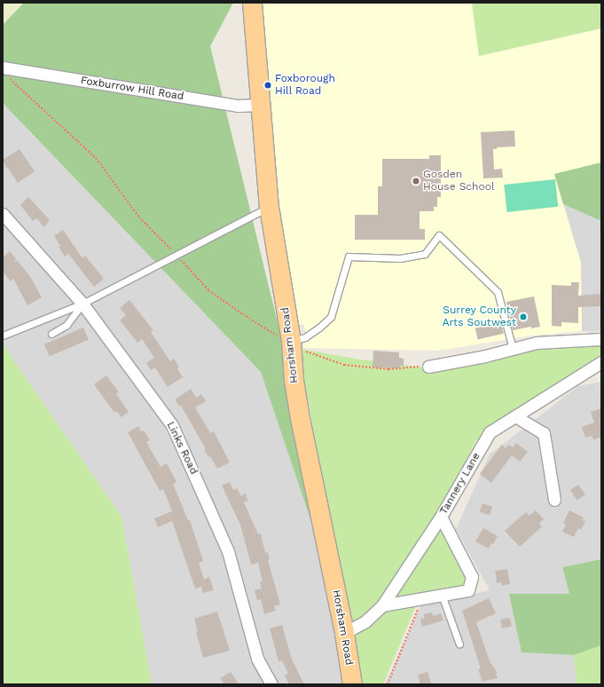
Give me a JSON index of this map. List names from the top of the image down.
{
  "streets": {
    "main road": ["Horsham Road"],
    "street": ["Foxburrow Hill Road", "Links Road", "Tannery Lane"]
  },
  "crossings": [
    ["Foxburrow Hill Road", "Horsham Road"],
    ["Horsham Road", "Tannery Lane"]
  ],
  "places": ["Foxborough Hill Road", "Gosden House School", "Surrey County Arts Soutwest"]
}
